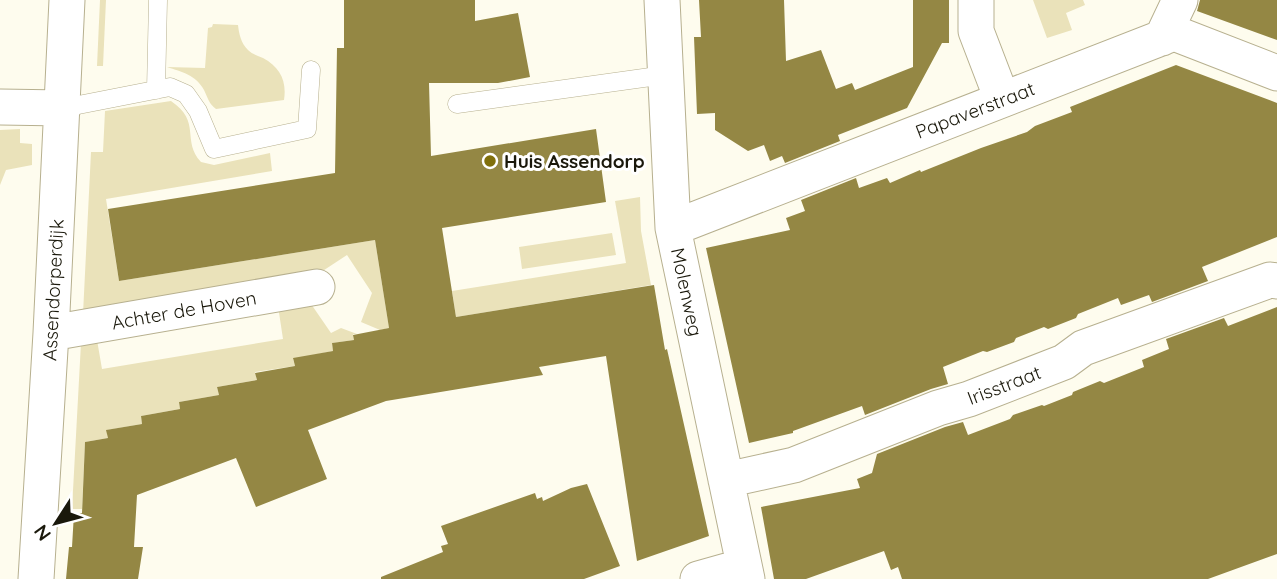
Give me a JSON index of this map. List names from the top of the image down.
{
  "streets": {
    "street": [
      "Papaverstraat",
      "Assendorperdijk",
      "Molenweg",
      "Achter de Hoven",
      "Irisstraat"
    ]
  },
  "crossings": [
    ["Papaverstraat", "Molenweg"],
    ["Assendorperdijk", "Achter de Hoven"],
    ["Molenweg", "Irisstraat"]
  ],
  "places": ["Huis Assendorp"],
  "north": "bottom left"
}
